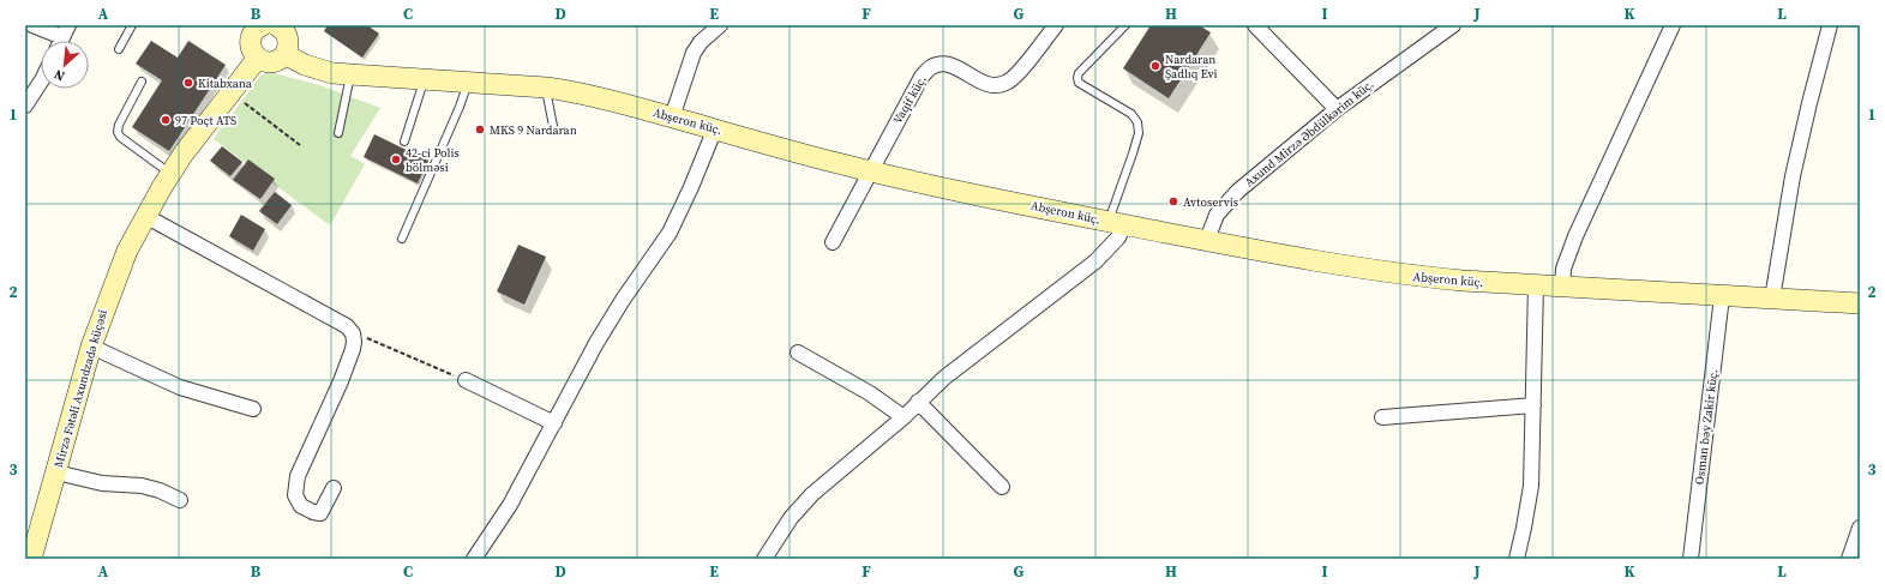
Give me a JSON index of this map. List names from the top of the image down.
{
  "streets": {
    "main road": ["Abşeron küç.", "Mirzə Fətəli Axundzadə küçəsi"],
    "street": ["Vaqif küç.", "Axund Mirzə Əbdülkərim küç.", "Osman bəy Zakir küç."]
  },
  "crossings": [
    ["Vaqif küç.", "Abşeron küç."],
    ["Abşeron küç.", "Axund Mirzə Əbdülkərim küç."],
    ["Abşeron küç.", "Osman bəy Zakir küç."]
  ],
  "places": [
    "Nardaran Şadlıq Evi",
    "Kitabxana",
    "97 Poçt ATS",
    "MKS 9 Nardaran",
    "42-ci Polis bölməsi",
    "Avtoservis"
  ],
  "north": "bottom left",
  "grid": {
    "columns": [
      "A",
      "B",
      "C",
      "D",
      "E",
      "F",
      "G",
      "H",
      "I",
      "J",
      "K",
      "L"
    ],
    "rows": ["1", "2", "3"]
  }
}
